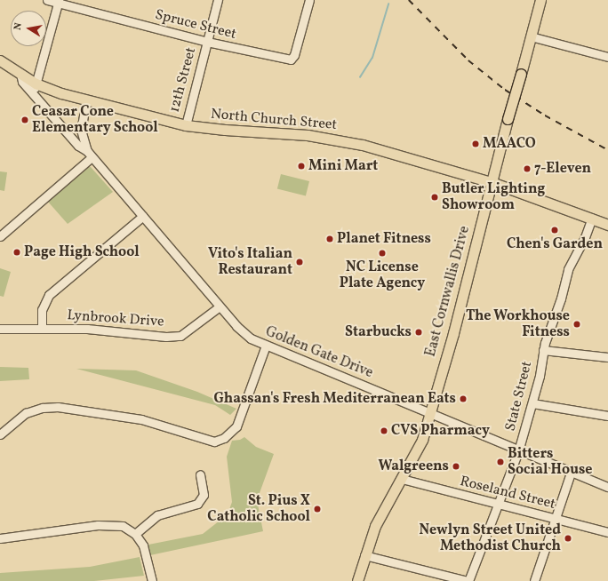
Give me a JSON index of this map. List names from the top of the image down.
{
  "streets": {
    "main road": ["North Church Street", "East Cornwallis Drive"],
    "street": [
      "Spruce Street",
      "12th Street",
      "Lynbrook Drive",
      "Golden Gate Drive",
      "State Street",
      "Roseland Street"
    ]
  },
  "crossings": [
    ["Spruce Street", "12th Street"],
    ["12th Street", "North Church Street"],
    ["North Church Street", "East Cornwallis Drive"],
    ["North Church Street", "Golden Gate Drive"],
    ["North Church Street", "State Street"],
    ["East Cornwallis Drive", "Golden Gate Drive"],
    ["East Cornwallis Drive", "Roseland Street"],
    ["Lynbrook Drive", "Golden Gate Drive"],
    ["Golden Gate Drive", "State Street"],
    ["State Street", "Roseland Street"]
  ],
  "places": [
    "Ceasar Cone Elementary School",
    "MAACO",
    "Mini Mart",
    "7-Eleven",
    "Butler Lighting Showroom",
    "Chen's Garden",
    "Planet Fitness",
    "Page High School",
    "NC License Plate Agency",
    "Vito's Italian Restaurant",
    "The Workhouse Fitness",
    "Starbucks",
    "Ghassan's Fresh Mediterranean Eats",
    "CVS Pharmacy",
    "Bitters Social House",
    "Walgreens",
    "St. Pius X Catholic School",
    "Newlyn Street United Methodist Church"
  ],
  "north": "left"
}
